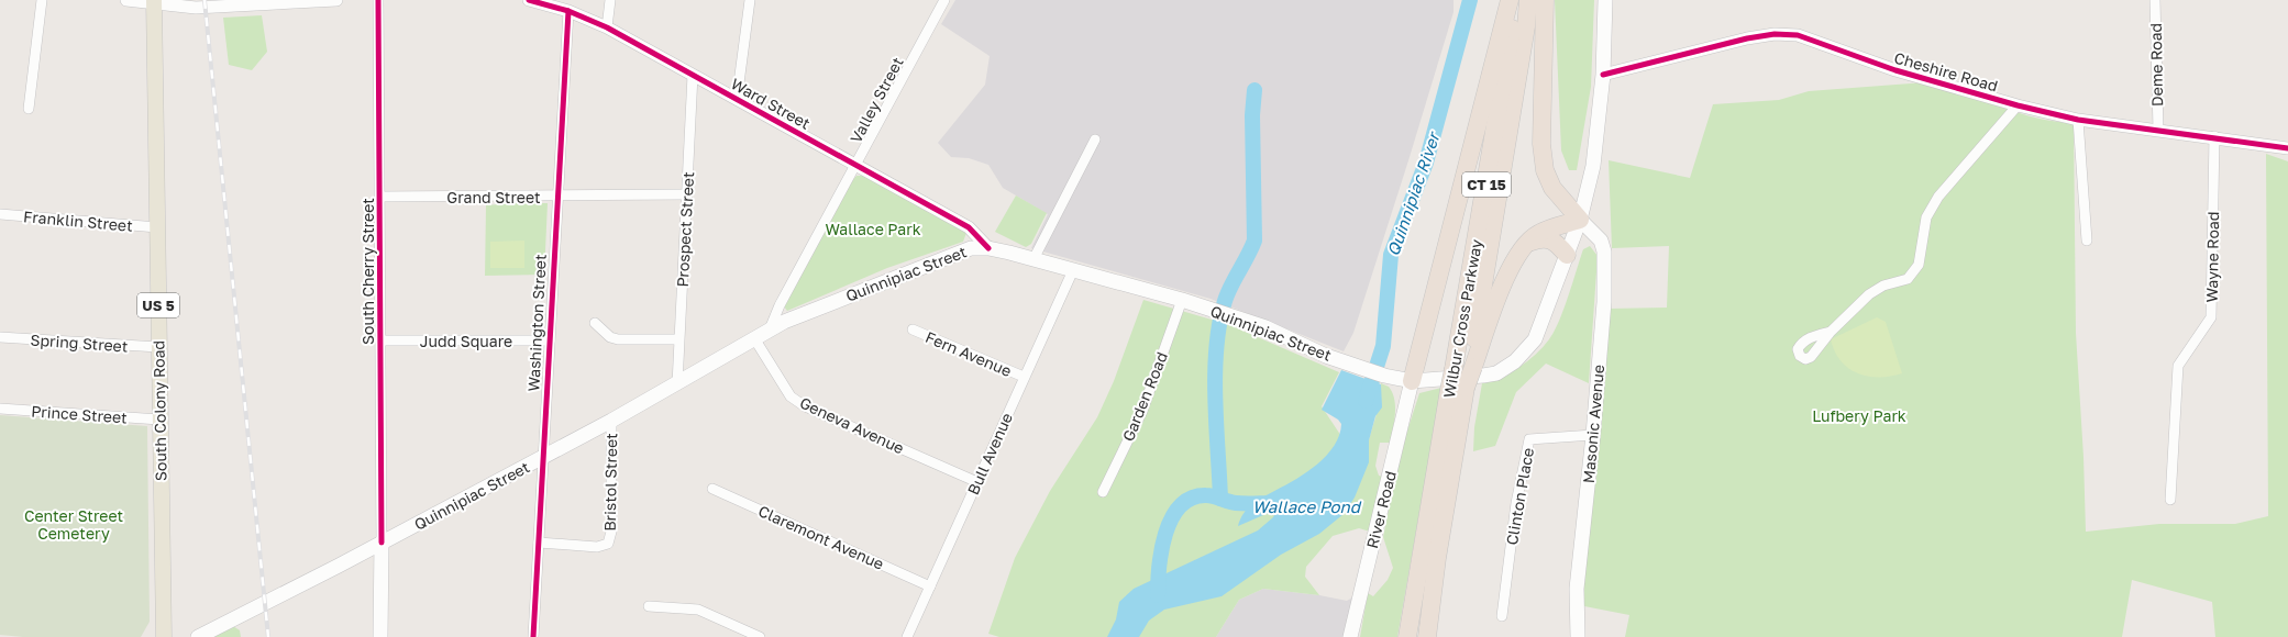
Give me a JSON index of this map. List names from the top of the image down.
{
  "streets": {
    "highway": ["CT 15", "Wilbur Cross Parkway"],
    "main road": [
      "Quinnipiac Street",
      "US 5",
      "South Colony Road",
      "Masonic Avenue",
      "River Road"
    ],
    "street": [
      "Deme Road",
      "Cheshire Road",
      "Valley Street",
      "Ward Street",
      "Grand Street",
      "Franklin Street",
      "Prospect Street",
      "Wayne Road",
      "South Cherry Street",
      "Washington Street",
      "Judd Square",
      "Spring Street",
      "Fern Avenue",
      "Garden Road",
      "Prince Street",
      "Geneva Avenue",
      "Bull Avenue",
      "Bristol Street",
      "Clinton Place",
      "Claremont Avenue"
    ]
  },
  "crossings": [
    ["Deme Road", "Cheshire Road"],
    ["Cheshire Road", "Wayne Road"],
    ["Cheshire Road", "Quinnipiac Street"],
    ["Valley Street", "Ward Street"],
    ["Valley Street", "Quinnipiac Street"],
    ["Ward Street", "Prospect Street"],
    ["Ward Street", "Quinnipiac Street"],
    ["Ward Street", "Washington Street"],
    ["Grand Street", "Prospect Street"],
    ["Grand Street", "South Cherry Street"],
    ["Grand Street", "Washington Street"],
    ["Franklin Street", "South Colony Road"],
    ["Prospect Street", "Quinnipiac Street"],
    ["South Cherry Street", "Quinnipiac Street"],
    ["South Cherry Street", "Judd Square"],
    ["Quinnipiac Street", "Washington Street"],
    ["Quinnipiac Street", "Garden Road"],
    ["Quinnipiac Street", "Masonic Avenue"],
    ["Quinnipiac Street", "Geneva Avenue"],
    ["Quinnipiac Street", "Bull Avenue"],
    ["Quinnipiac Street", "Bristol Street"],
    ["Quinnipiac Street", "River Road"],
    ["Washington Street", "Judd Square"],
    ["Washington Street", "Bristol Street"],
    ["Spring Street", "South Colony Road"],
    ["Fern Avenue", "Bull Avenue"],
    ["South Colony Road", "Prince Street"],
    ["Masonic Avenue", "Clinton Place"],
    ["Geneva Avenue", "Bull Avenue"],
    ["Bull Avenue", "Claremont Avenue"]
  ],
  "water": ["Quinnipiac River", "Wallace Pond"],
  "parks": ["Wallace Park", "Lufbery Park", "Center Street Cemetery"]
}
